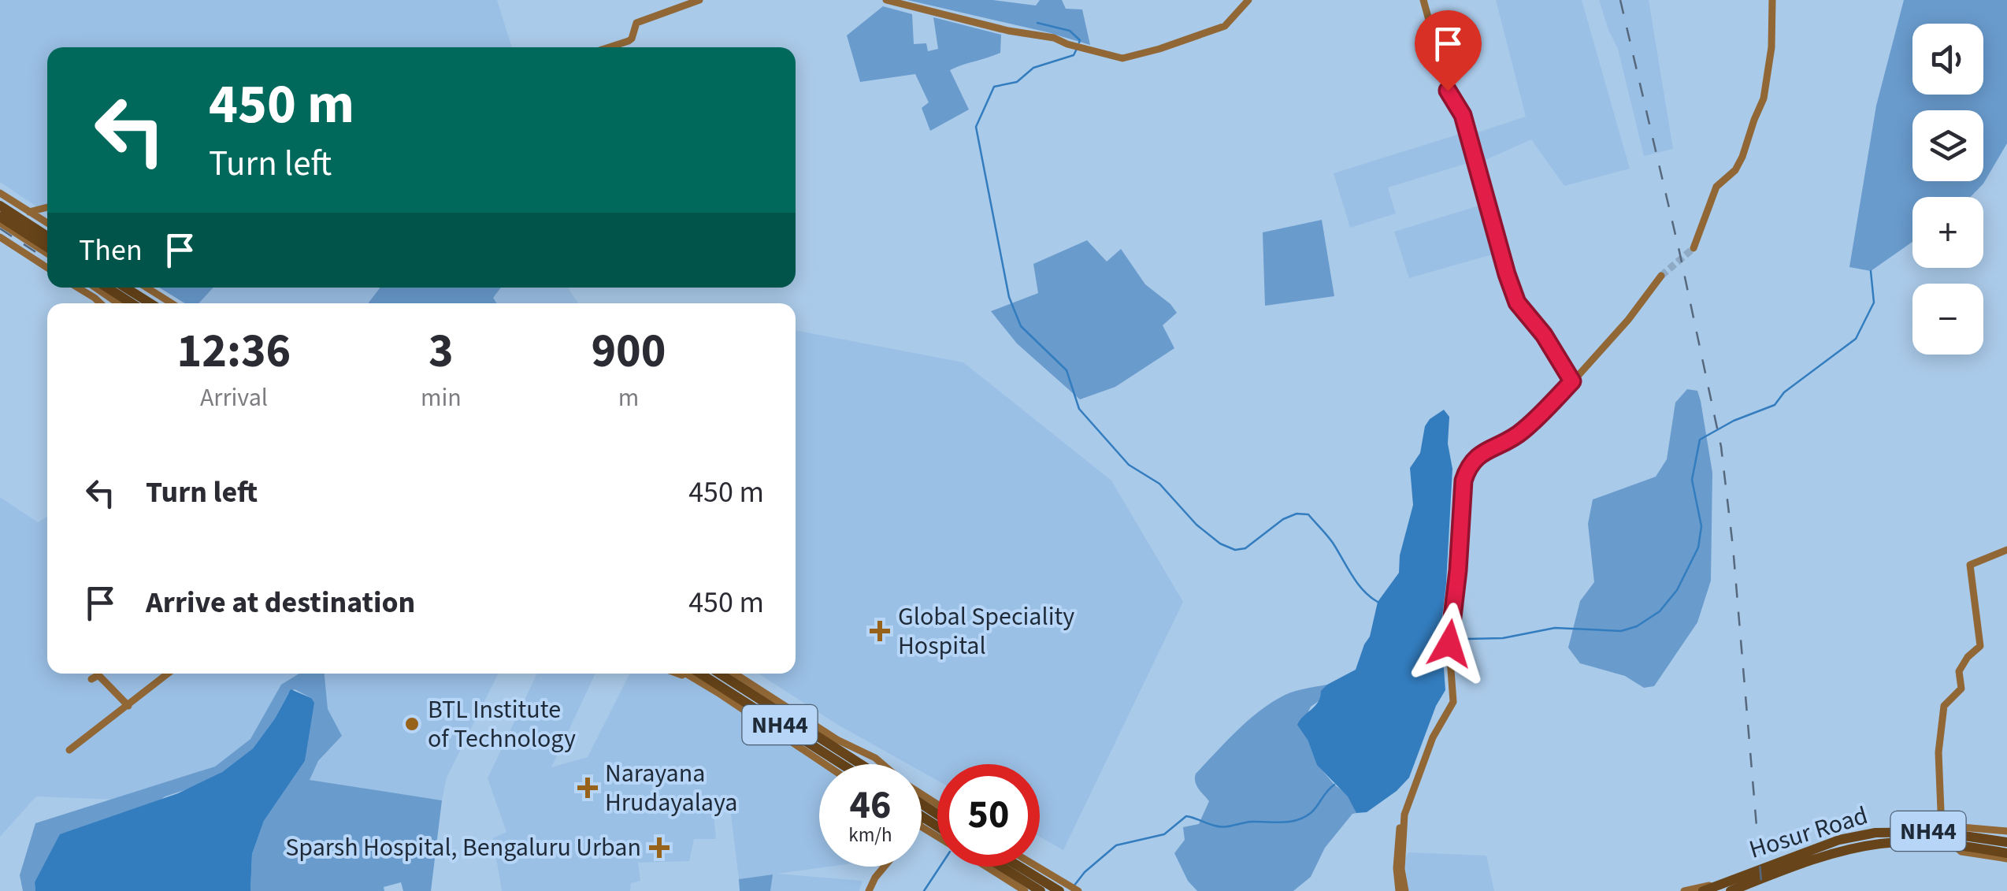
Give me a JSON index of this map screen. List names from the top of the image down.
{
  "streets": {
    "highway": ["NH44", "Hosur Road"]
  },
  "crossings": [
    ["NH44", "Hosur Road"]
  ],
  "places": {
    "health": ["Global Speciality Hospital", "Narayana Hrudayalaya", "Sparsh Hospital, Bengaluru Urban"],
    "other": ["BTL Institute of Technology"]
  },
  "page": {
    "map_buttons": ["+", "−"],
    "turn": ["450 m", "Turn left"],
    "then": "Then",
    "eta": [
      "12:36",
      "Arrival",
      "3",
      "min",
      "900",
      "m"
    ],
    "list": [
      {
        "name": "Turn left",
        "value": "450 m"
      },
      {
        "name": "Arrive at destination",
        "value": "450 m"
      }
    ],
    "speed": "46 km/h",
    "limit": "50"
  }
}
